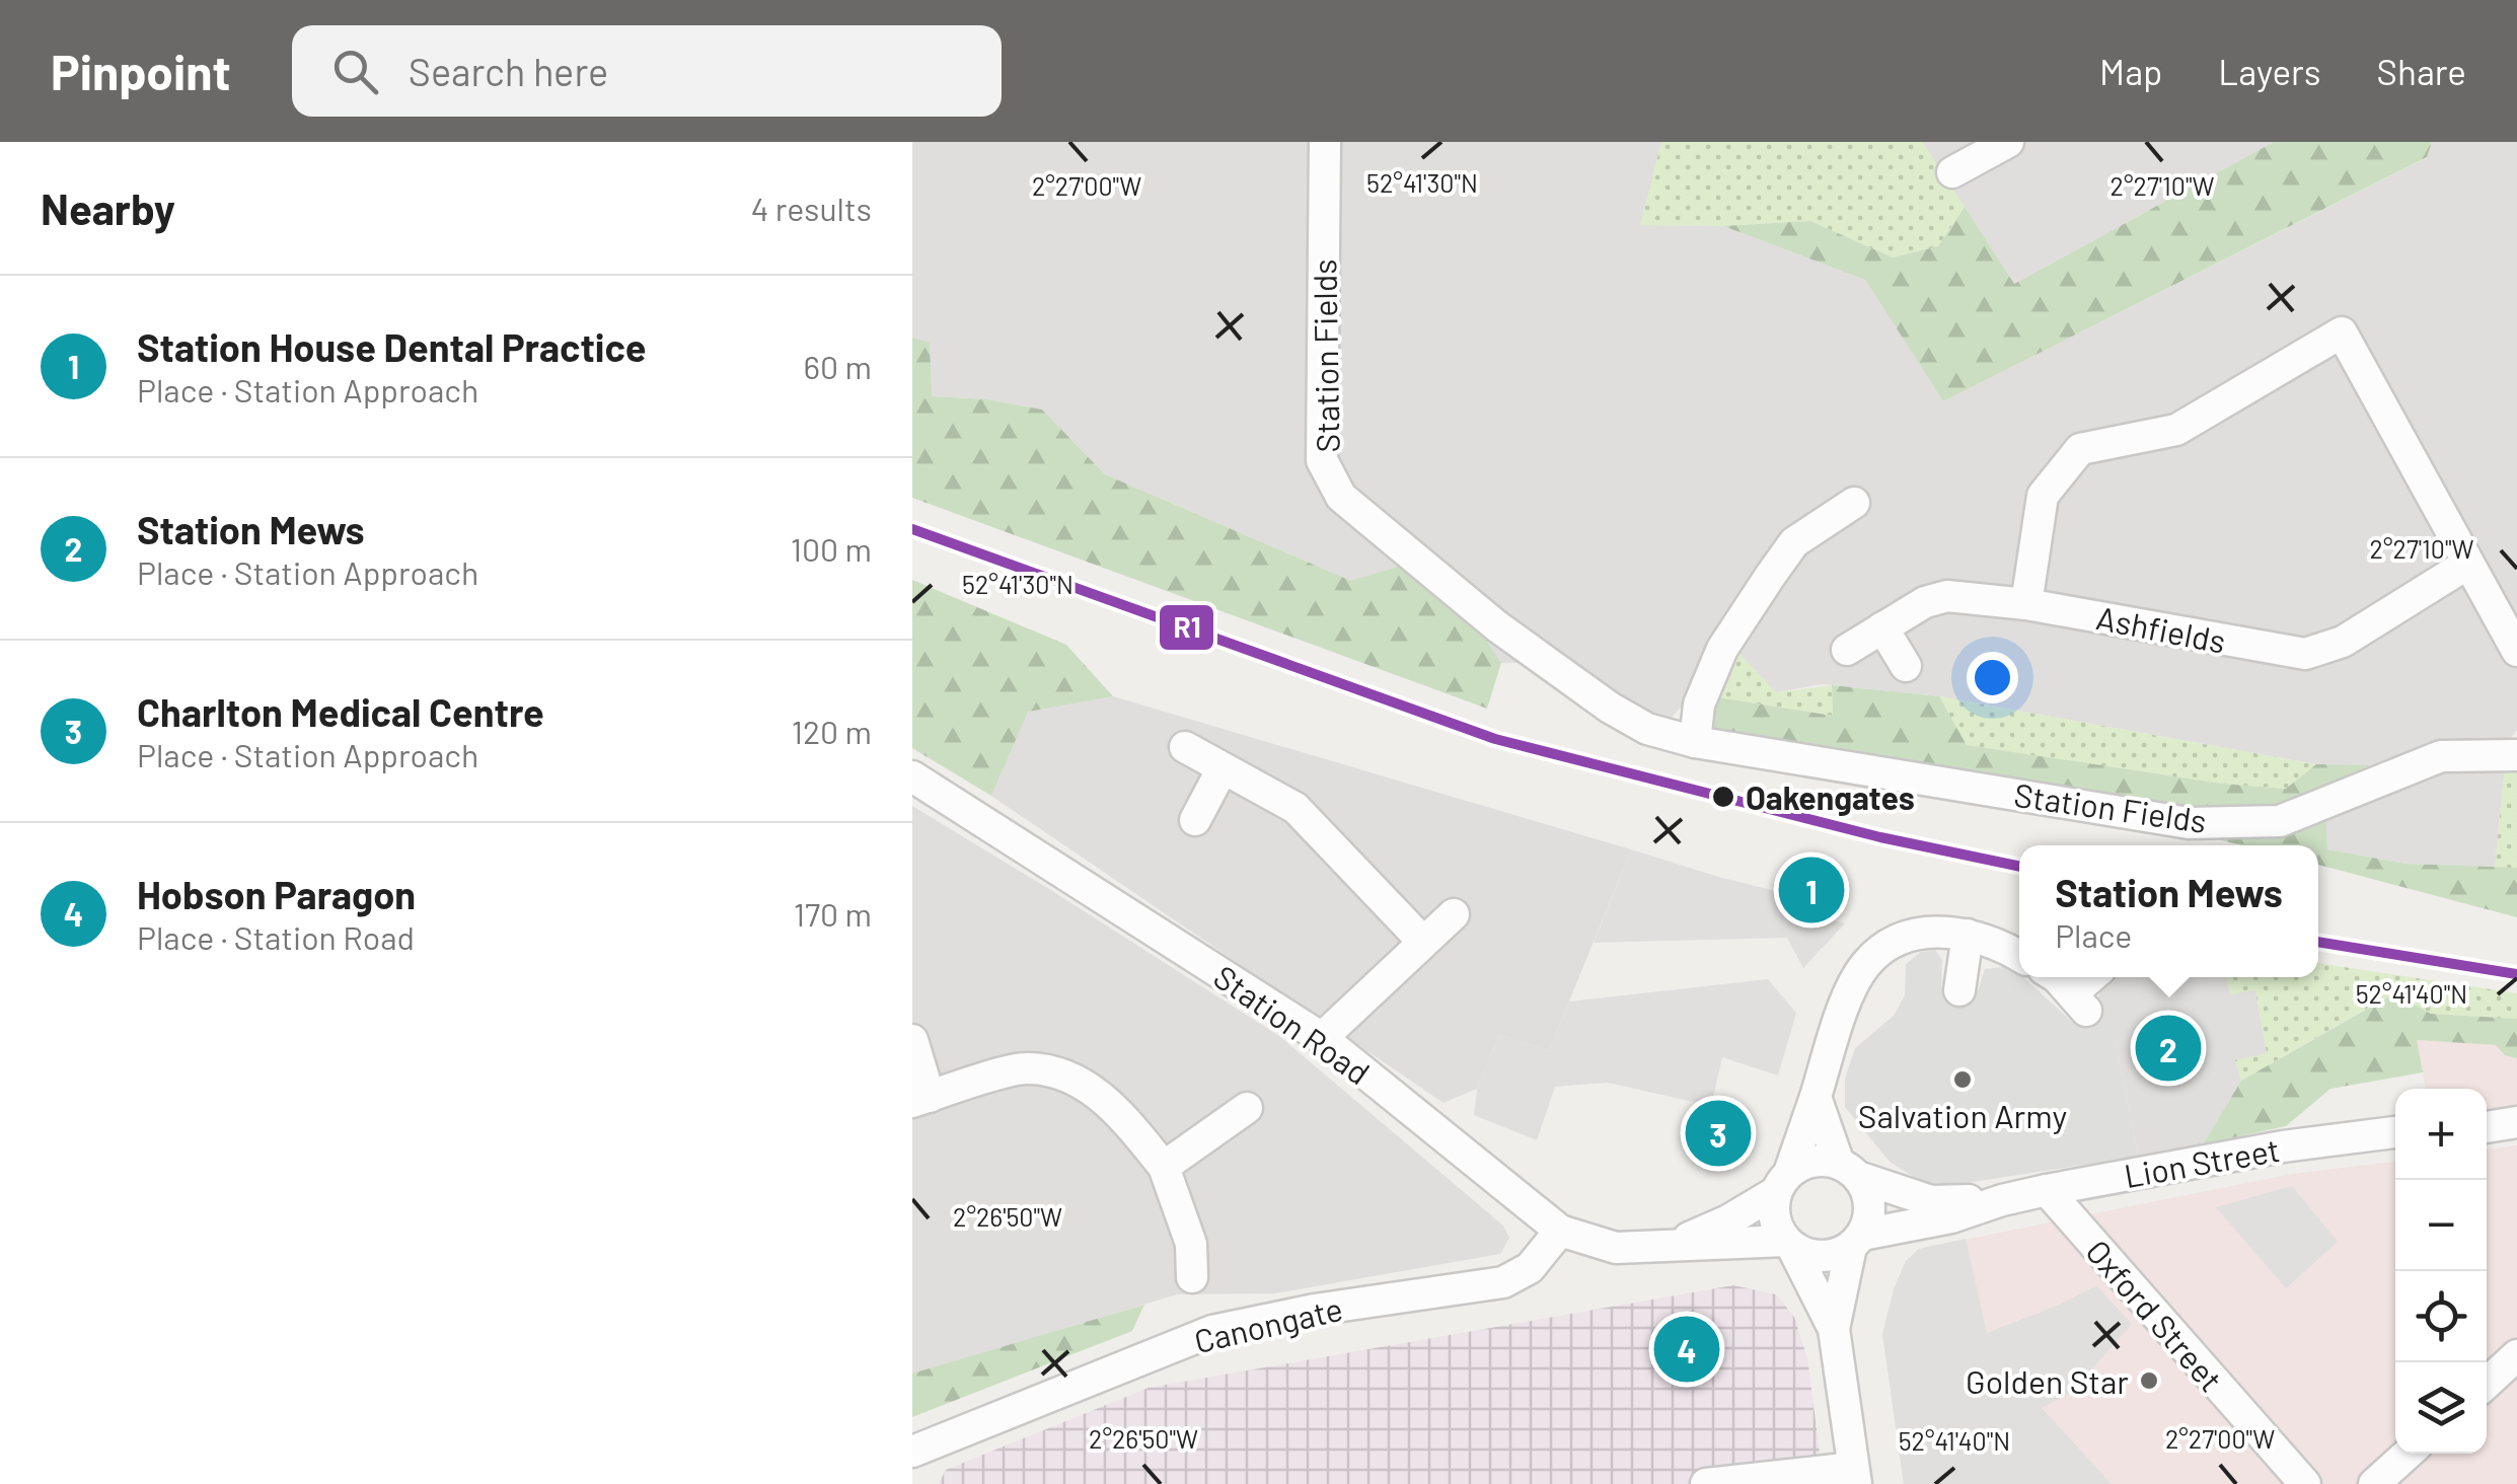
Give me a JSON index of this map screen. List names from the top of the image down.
{
  "streets": {
    "street": [
      "Station Fields",
      "Ashfields",
      "Station Road",
      "Lion Street",
      "Oxford Street",
      "Canongate"
    ]
  },
  "crossings": [
    ["Station Road", "Lion Street"],
    ["Station Road", "Canongate"],
    ["Lion Street", "Oxford Street"]
  ],
  "places": ["Oakengates", "Salvation Army", "Golden Star"],
  "lines": ["transit line R1"],
  "page": {
    "header": "Pinpoint",
    "search": "Search here",
    "nav": ["Map", "Layers", "Share"],
    "heading": ["Nearby", "4 results"],
    "list": [
      {
        "mark": "1",
        "name": "Station House Dental Practice",
        "note": "Place · Station Approach",
        "value": "60 m"
      },
      {
        "mark": "2",
        "name": "Station Mews",
        "note": "Place · Station Approach",
        "value": "100 m"
      },
      {
        "mark": "3",
        "name": "Charlton Medical Centre",
        "note": "Place · Station Approach",
        "value": "120 m"
      },
      {
        "mark": "4",
        "name": "Hobson Paragon",
        "note": "Place · Station Road",
        "value": "170 m"
      }
    ],
    "popup": ["Station Mews", "Place"],
    "pins": [
      "1",
      "2",
      "3",
      "4"
    ],
    "map_buttons": ["+", "−"]
  },
  "coordinates": [
    "52°41'30\"N",
    "2°27'10\"W",
    "2°27'00\"W",
    "52°41'40\"N",
    "2°26'50\"W"
  ]
}
